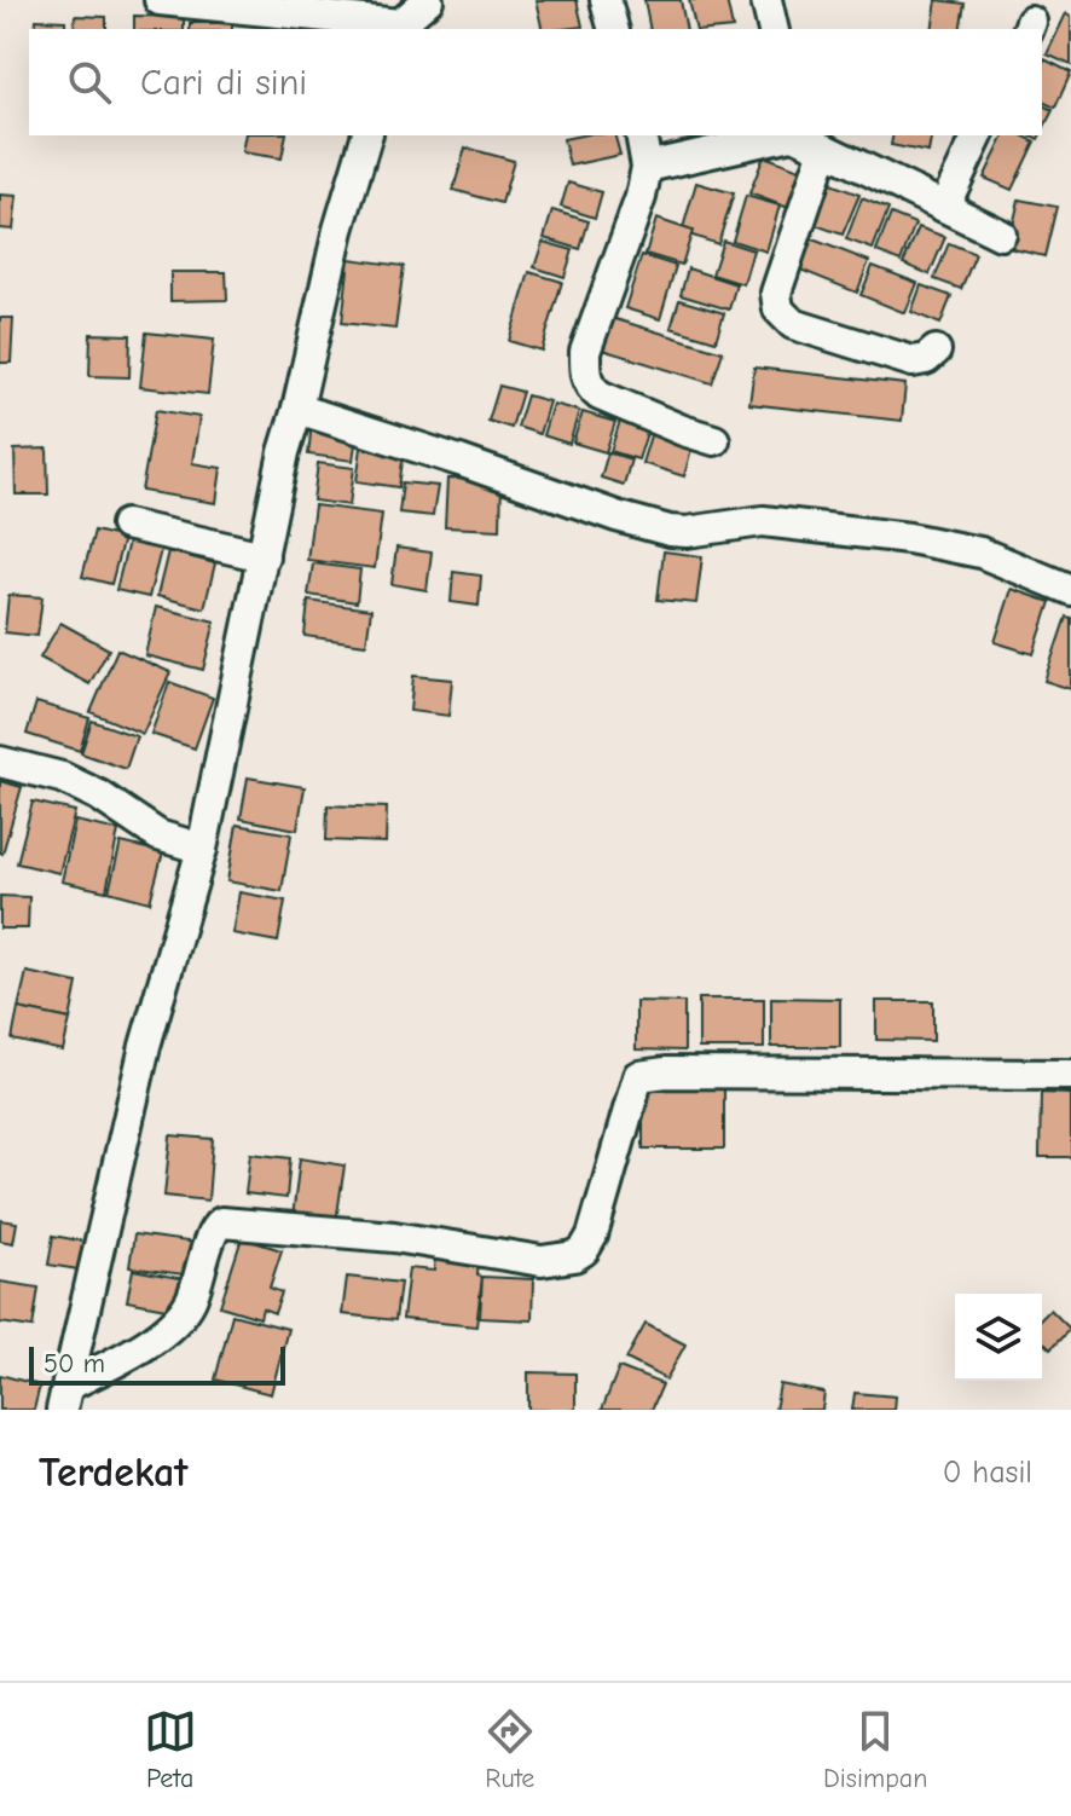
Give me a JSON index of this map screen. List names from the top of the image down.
{
  "scale_bar": "50 m",
  "page": {
    "search": "Cari di sini",
    "scale": "50 m",
    "heading": ["Terdekat", "0 hasil"],
    "nav": ["Peta", "Rute", "Disimpan"]
  }
}
